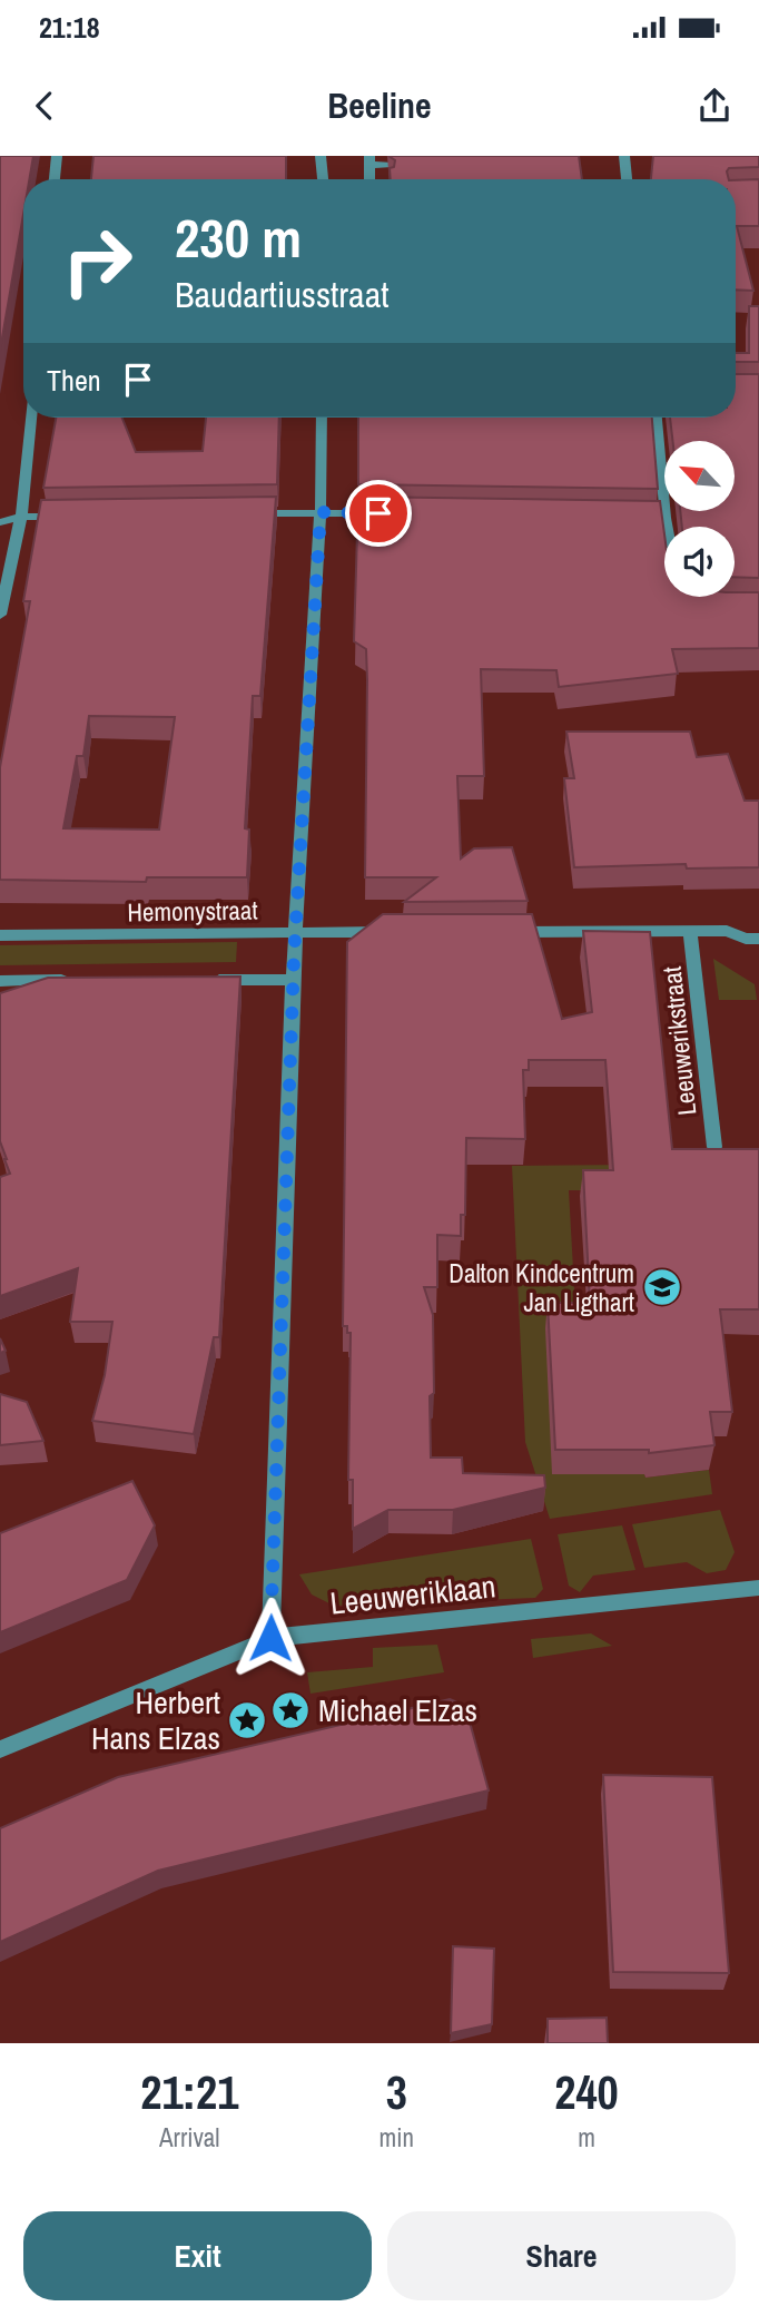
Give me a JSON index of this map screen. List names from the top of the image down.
{
  "streets": {
    "street": ["Hemonystraat", "Leeuwerikstraat", "Leeuweriklaan"]
  },
  "places": {
    "school or university": ["Dalton Kindcentrum Jan Ligthart"],
    "place": ["Michael Elzas", "Herbert Hans Elzas"]
  },
  "north": "top left",
  "page": {
    "status": "21:18",
    "header": "Beeline",
    "turn": ["230 m", "Baudartiusstraat"],
    "then": "Then",
    "eta": [
      "21:21",
      "Arrival",
      "3",
      "min",
      "240",
      "m"
    ],
    "buttons": ["Exit", "Share"]
  }
}
